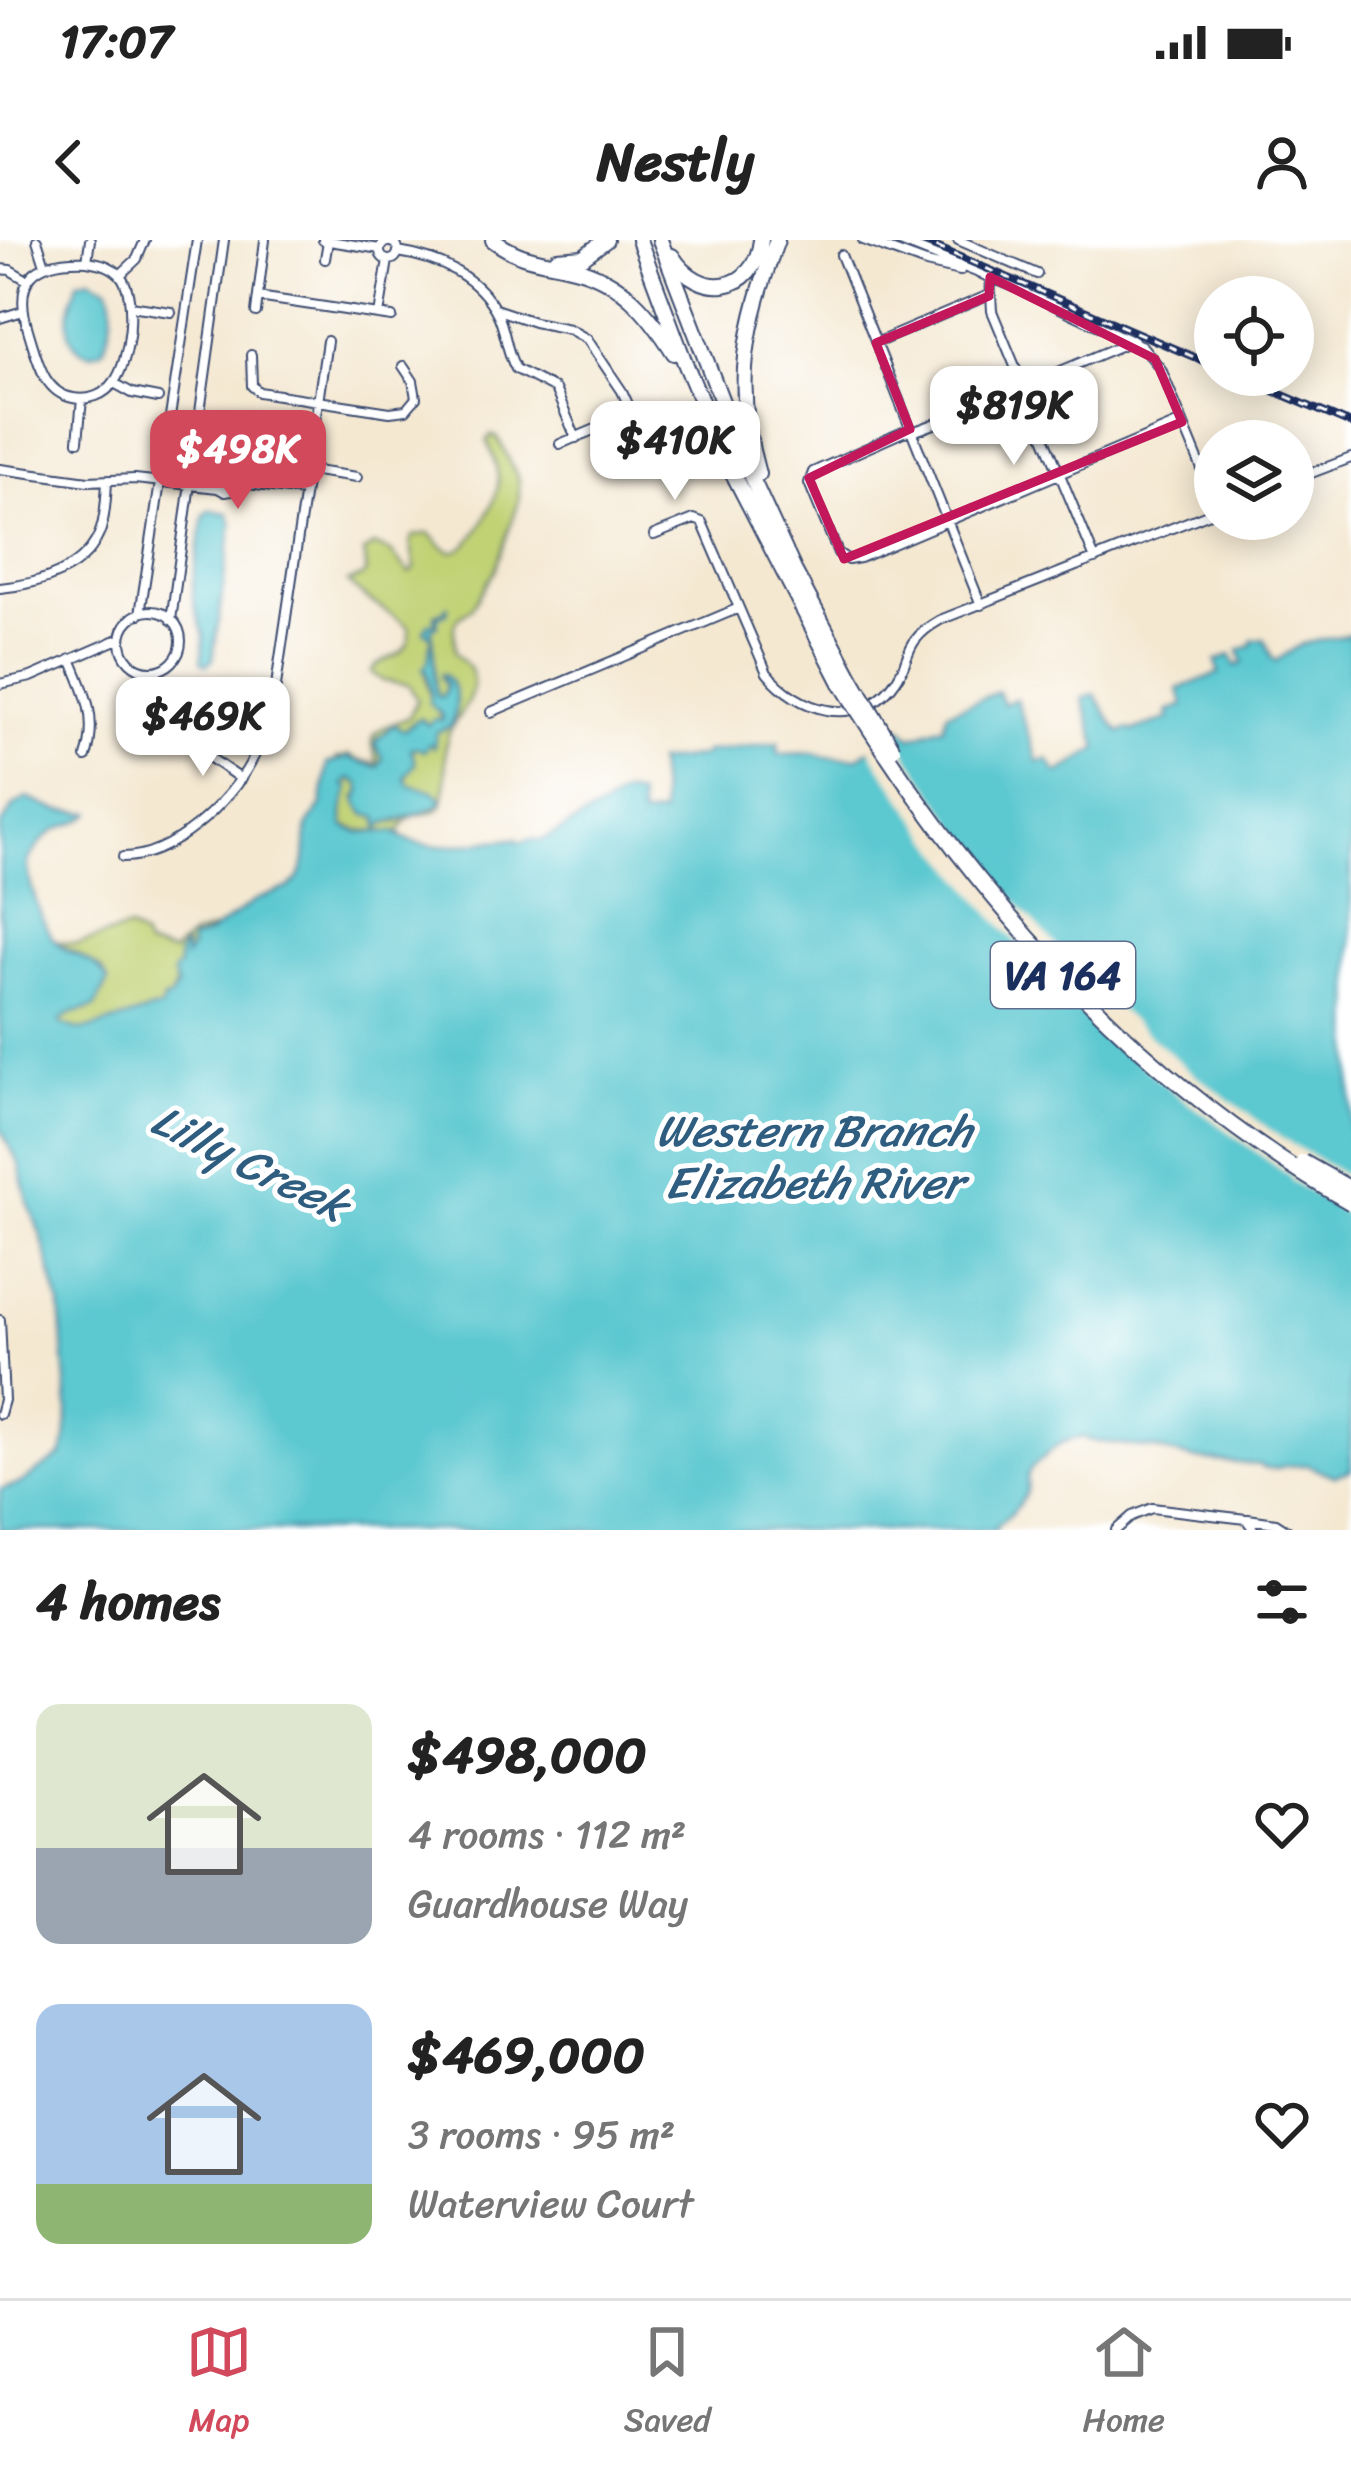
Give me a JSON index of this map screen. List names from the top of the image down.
{
  "streets": {
    "highway": ["VA 164"]
  },
  "water": ["Western Branch Elizabeth River", "Lilly Creek"],
  "page": {
    "status": "17:07",
    "header": "Nestly",
    "price": [
      "$819K",
      "$410K",
      "$498K",
      "$469K"
    ],
    "heading": "4 homes",
    "list": [
      {
        "name": "$498,000",
        "note": "4 rooms · 112 m² · Guardhouse Way"
      },
      {
        "name": "$469,000",
        "note": "3 rooms · 95 m² · Waterview Court"
      }
    ],
    "tabs": ["Map", "Saved", "Home"]
  }
}
